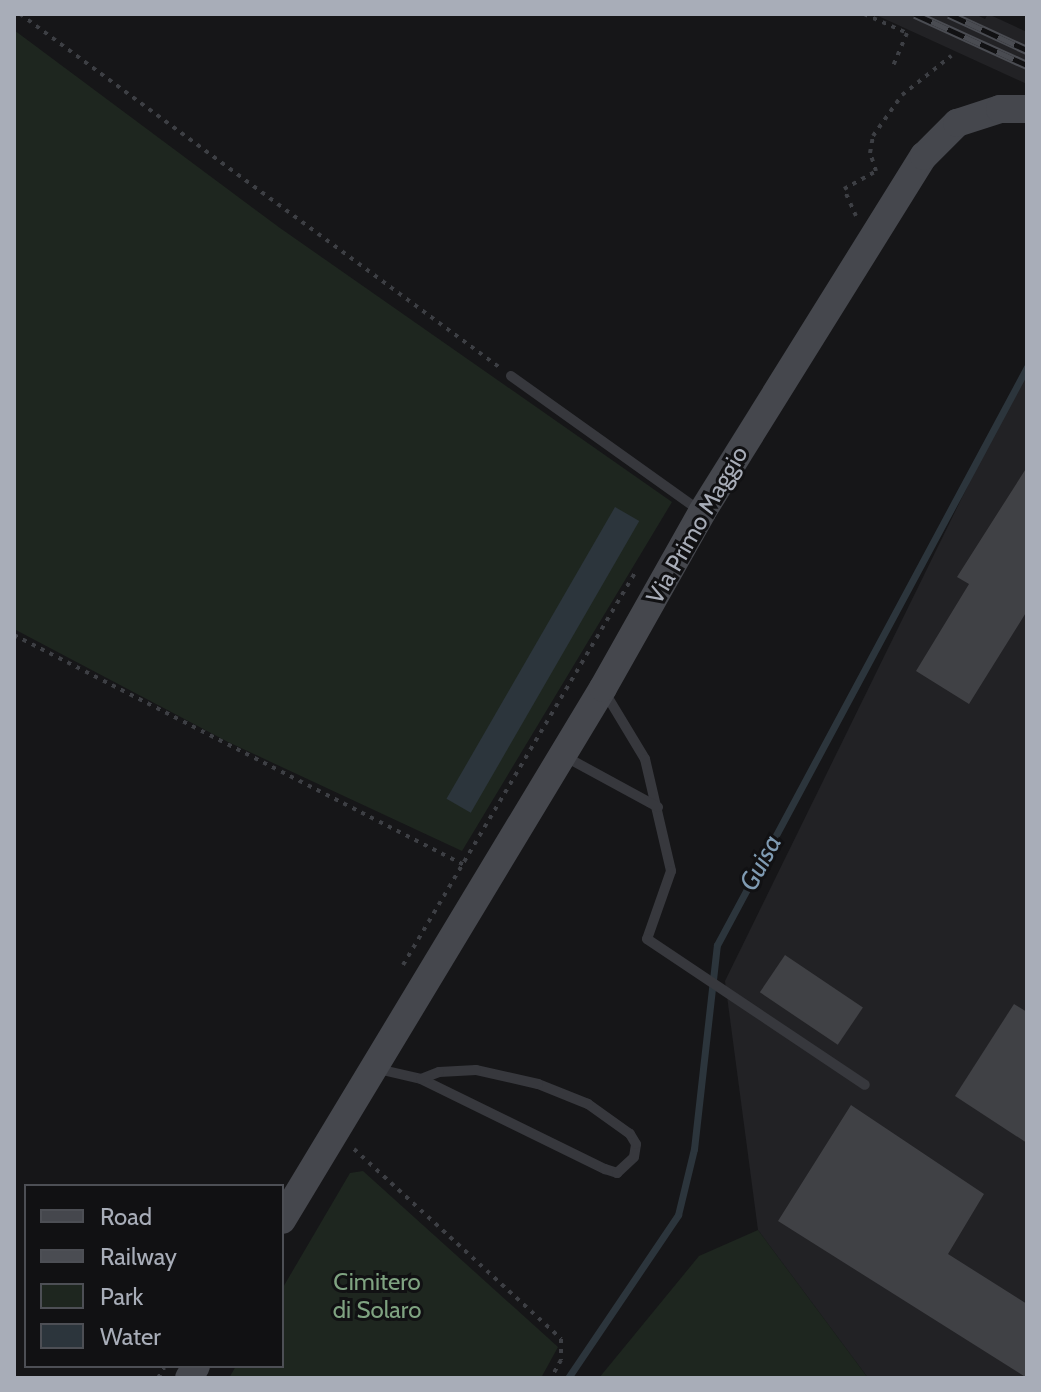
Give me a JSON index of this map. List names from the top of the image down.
{
  "streets": {
    "street": ["Via Primo Maggio"]
  },
  "water": ["Guisa"],
  "parks": ["Cimitero di Solaro"],
  "legend": [
    "Road",
    "Railway",
    "Park",
    "Water"
  ]
}
